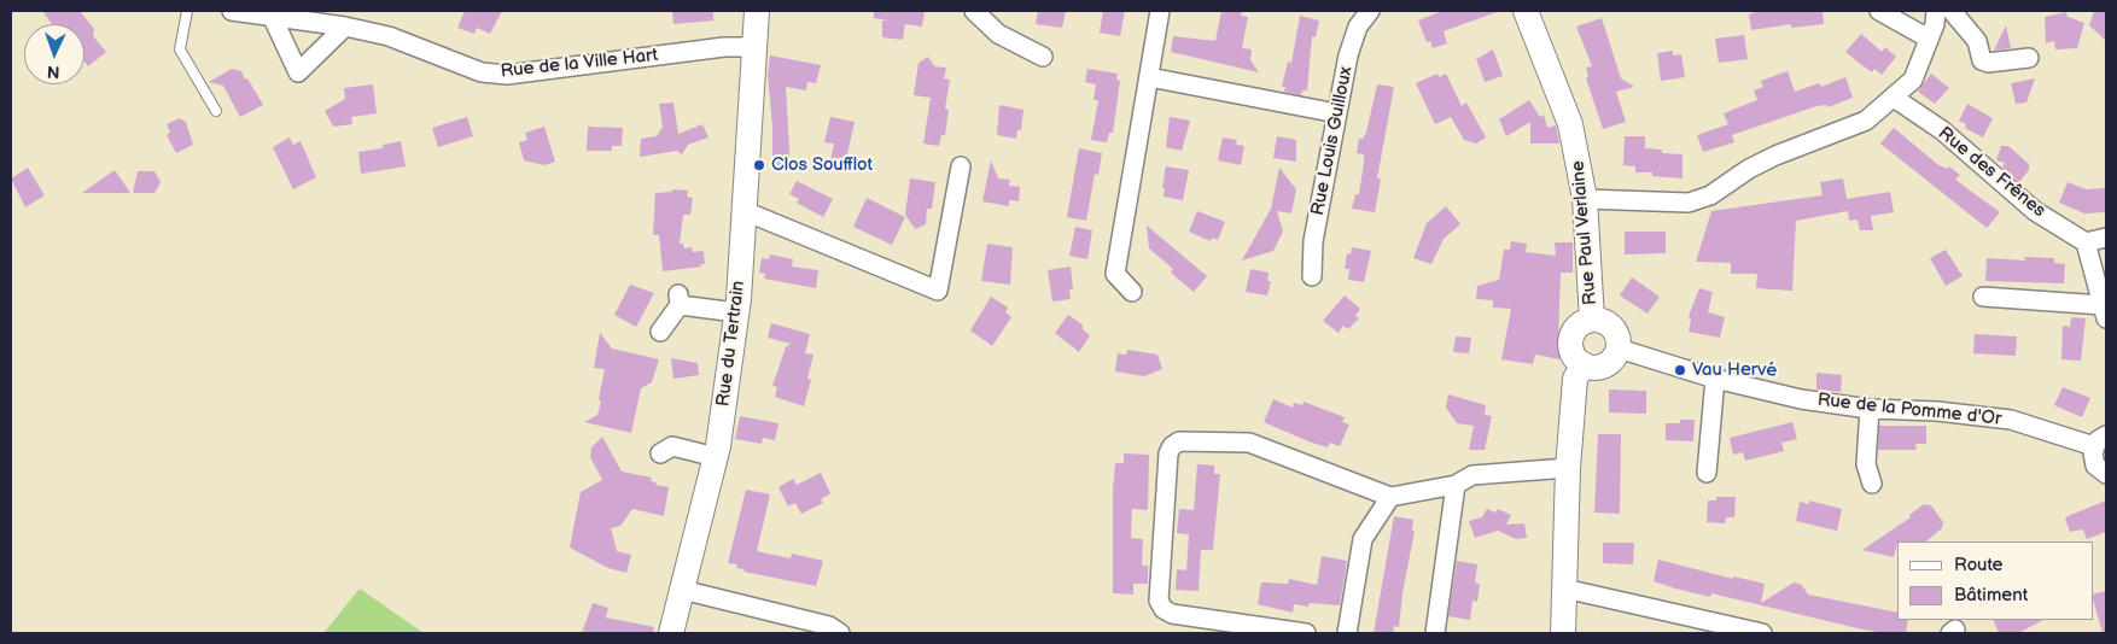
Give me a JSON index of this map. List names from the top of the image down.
{
  "streets": {
    "street": [
      "Rue de la Ville Hart",
      "Rue Louis Guilloux",
      "Rue des Frênes",
      "Rue Paul Verlaine",
      "Rue du Tertrain",
      "Rue de la Pomme d'Or"
    ]
  },
  "crossings": [
    ["Rue de la Ville Hart", "Rue du Tertrain"],
    ["Rue Paul Verlaine", "Rue de la Pomme d'Or"]
  ],
  "places": ["Clos Soufflot", "Vau Hervé"],
  "legend": ["Route", "Bâtiment"],
  "north": "bottom"
}
